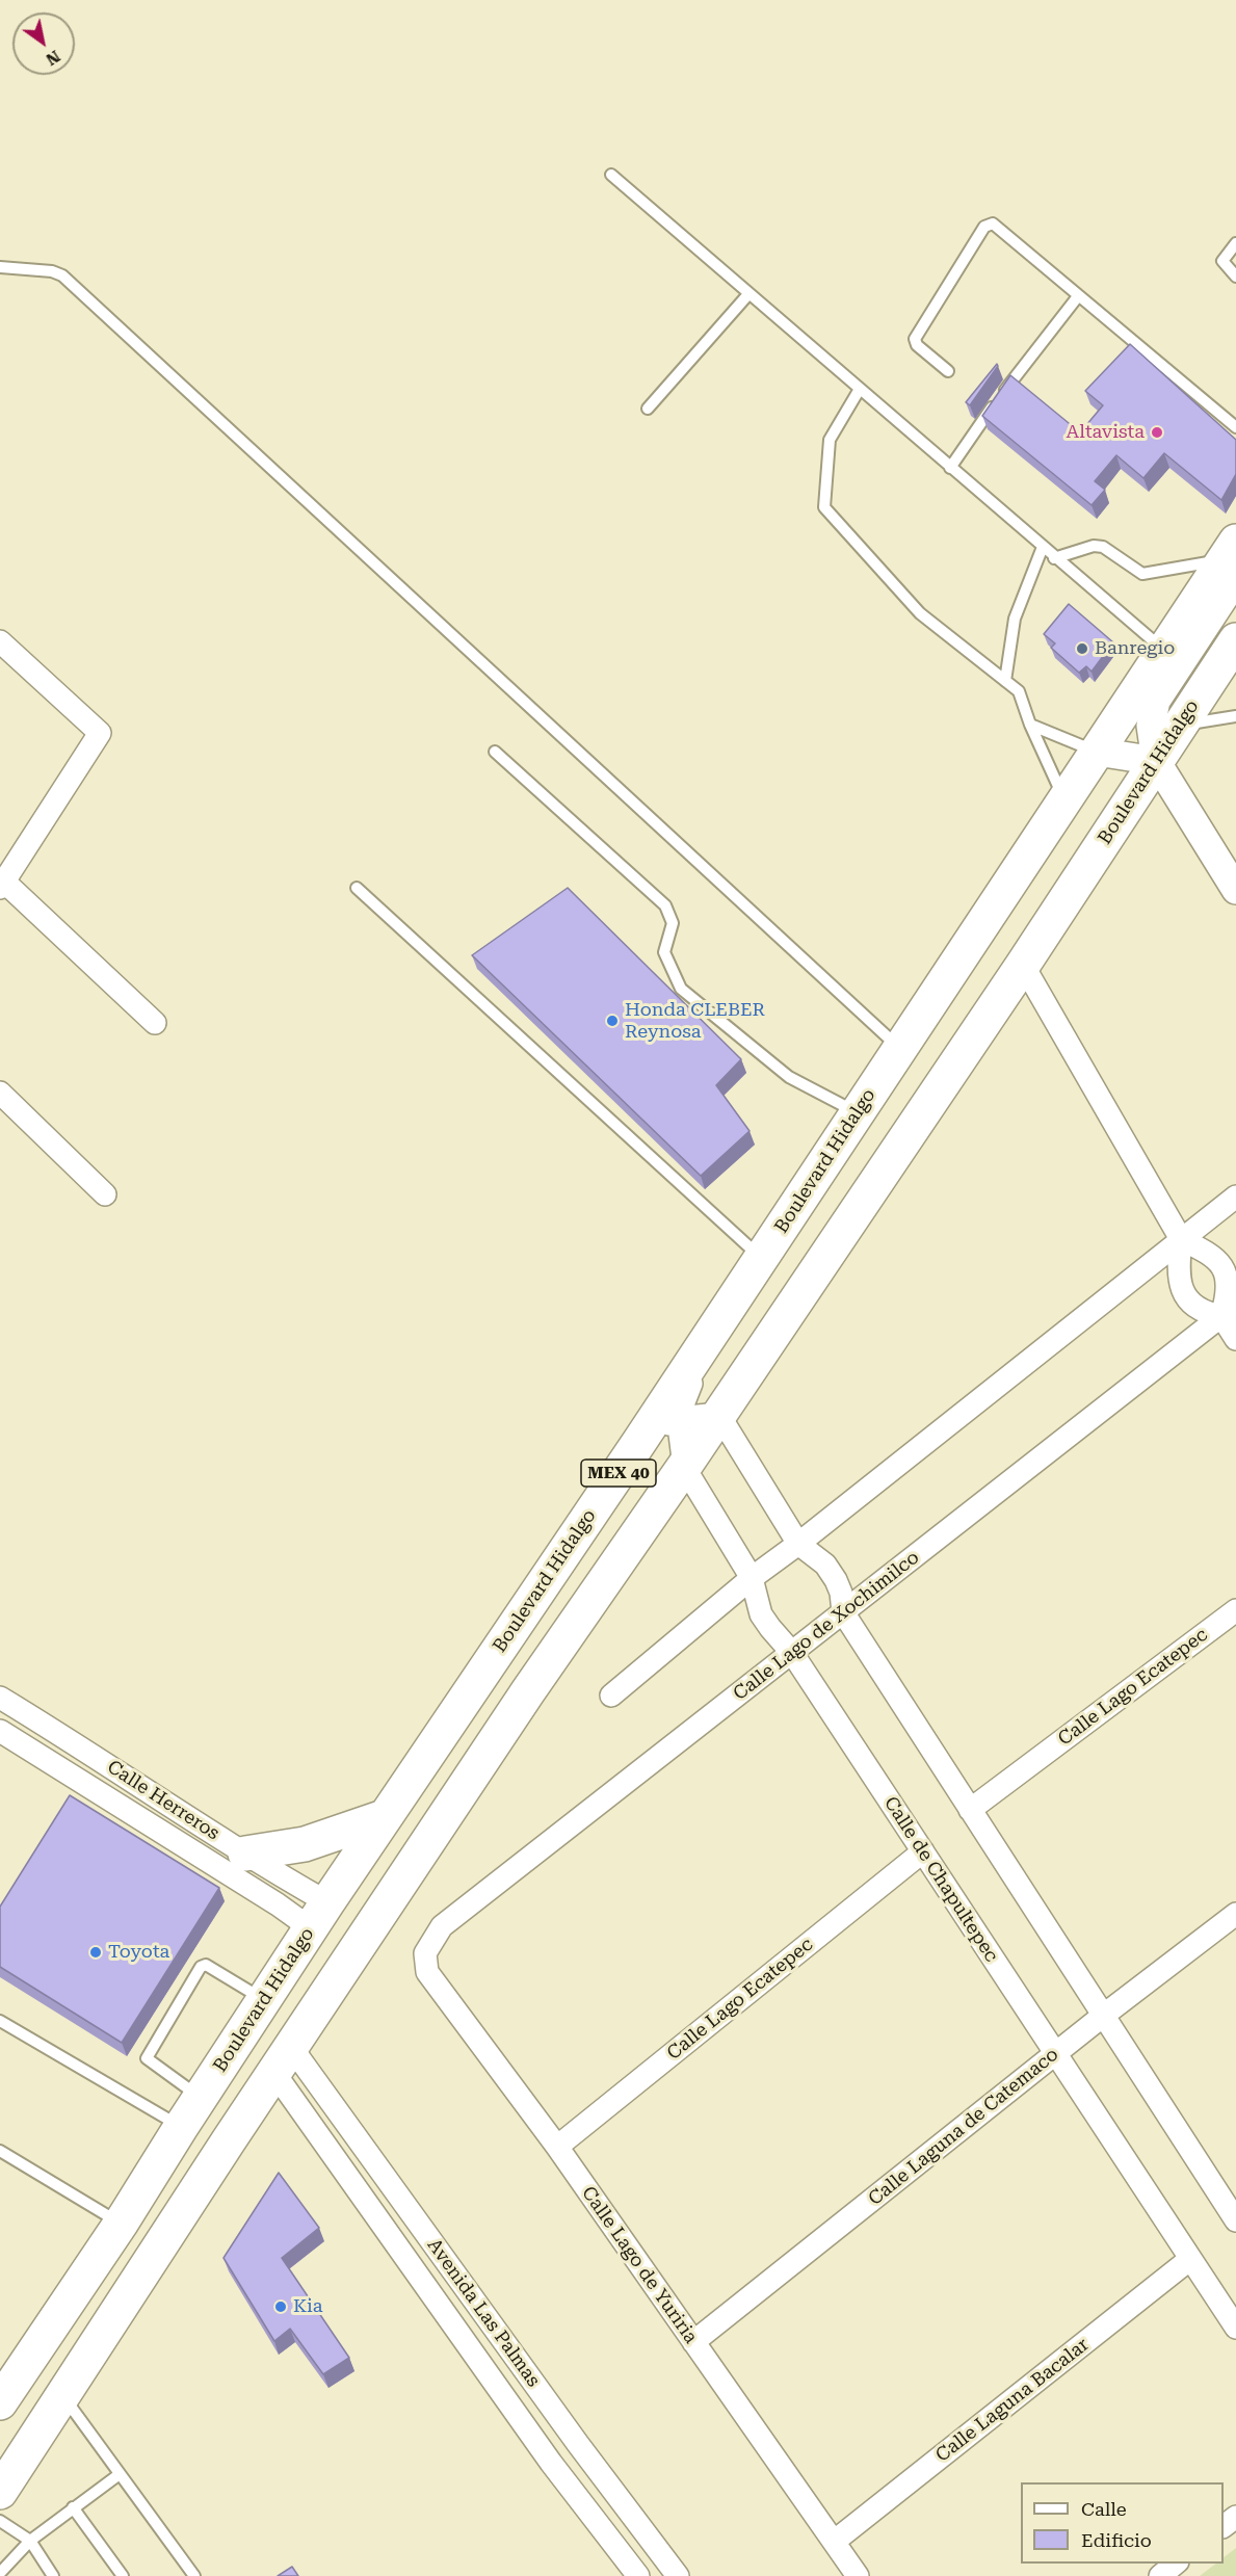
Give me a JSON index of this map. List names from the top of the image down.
{
  "streets": {
    "main road": ["Boulevard Hidalgo", "MEX 40"],
    "street": [
      "Calle Lago de Xochimilco",
      "Calle Lago Ecatepec",
      "Calle Herreros",
      "Calle de Chapultepec",
      "Calle Laguna de Catemaco",
      "Calle Lago de Yuriria",
      "Avenida Las Palmas",
      "Calle Laguna Bacalar"
    ]
  },
  "crossings": [
    ["Boulevard Hidalgo", "Calle Herreros"],
    ["Boulevard Hidalgo", "Calle de Chapultepec"],
    ["Boulevard Hidalgo", "Avenida Las Palmas"],
    ["Calle Lago de Xochimilco", "Calle de Chapultepec"],
    ["Calle Lago de Xochimilco", "Calle Lago de Yuriria"],
    ["Calle Lago Ecatepec", "Calle de Chapultepec"],
    ["Calle Lago Ecatepec", "Calle Lago de Yuriria"],
    ["Calle de Chapultepec", "Calle Laguna de Catemaco"],
    ["Calle de Chapultepec", "Calle Laguna Bacalar"],
    ["Calle Laguna de Catemaco", "Calle Lago de Yuriria"],
    ["Calle Lago de Yuriria", "Calle Laguna Bacalar"]
  ],
  "places": [
    "Altavista",
    "Banregio",
    "Honda CLEBER Reynosa",
    "Toyota",
    "Kia"
  ],
  "legend": ["Calle", "Edificio"],
  "north": "bottom right"
}
